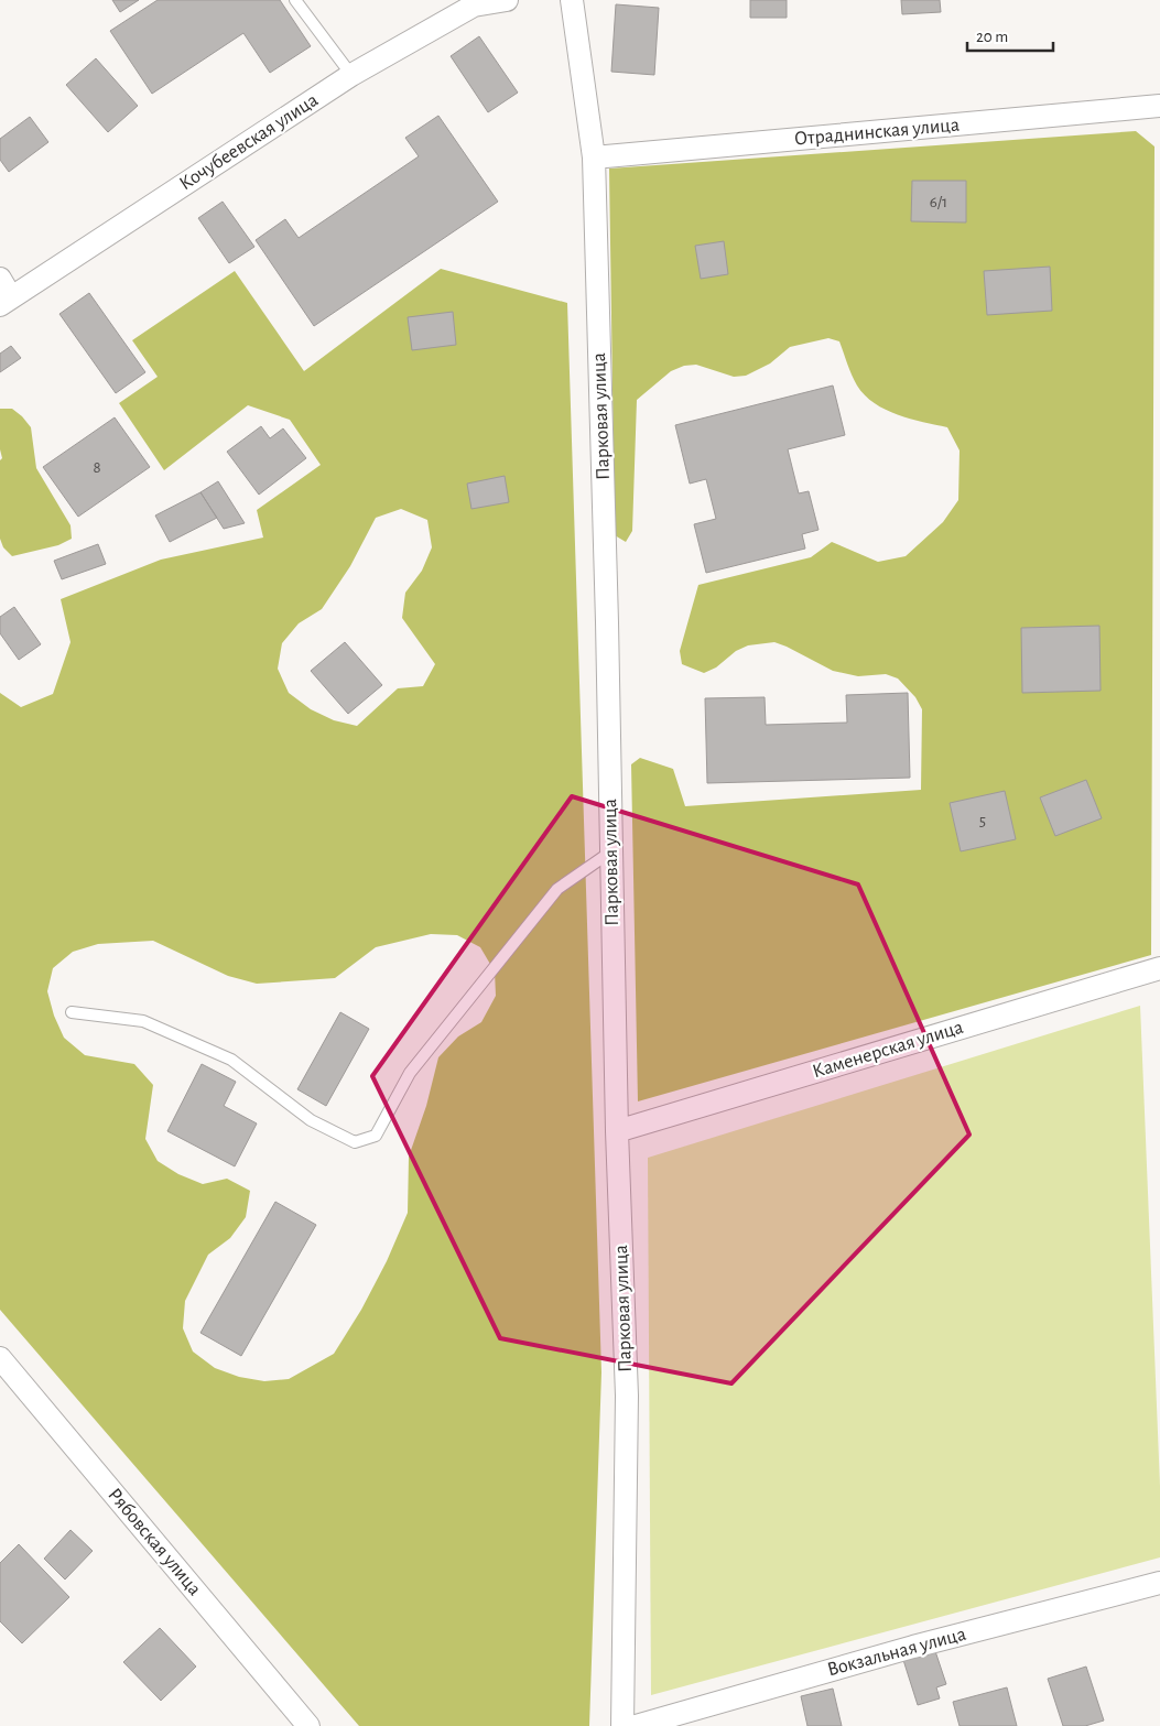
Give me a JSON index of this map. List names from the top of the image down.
{
  "streets": {
    "street": [
      "Отраднинская улица",
      "Кочубеевская улица",
      "Парковая улица",
      "Каменерская улица",
      "Рябовская улица",
      "Вокзальная улица"
    ]
  },
  "crossings": [
    ["Отраднинская улица", "Парковая улица"],
    ["Парковая улица", "Каменерская улица"]
  ],
  "house_numbers": ["6/1", "8", "5"],
  "scale_bar": "20 m"
}
